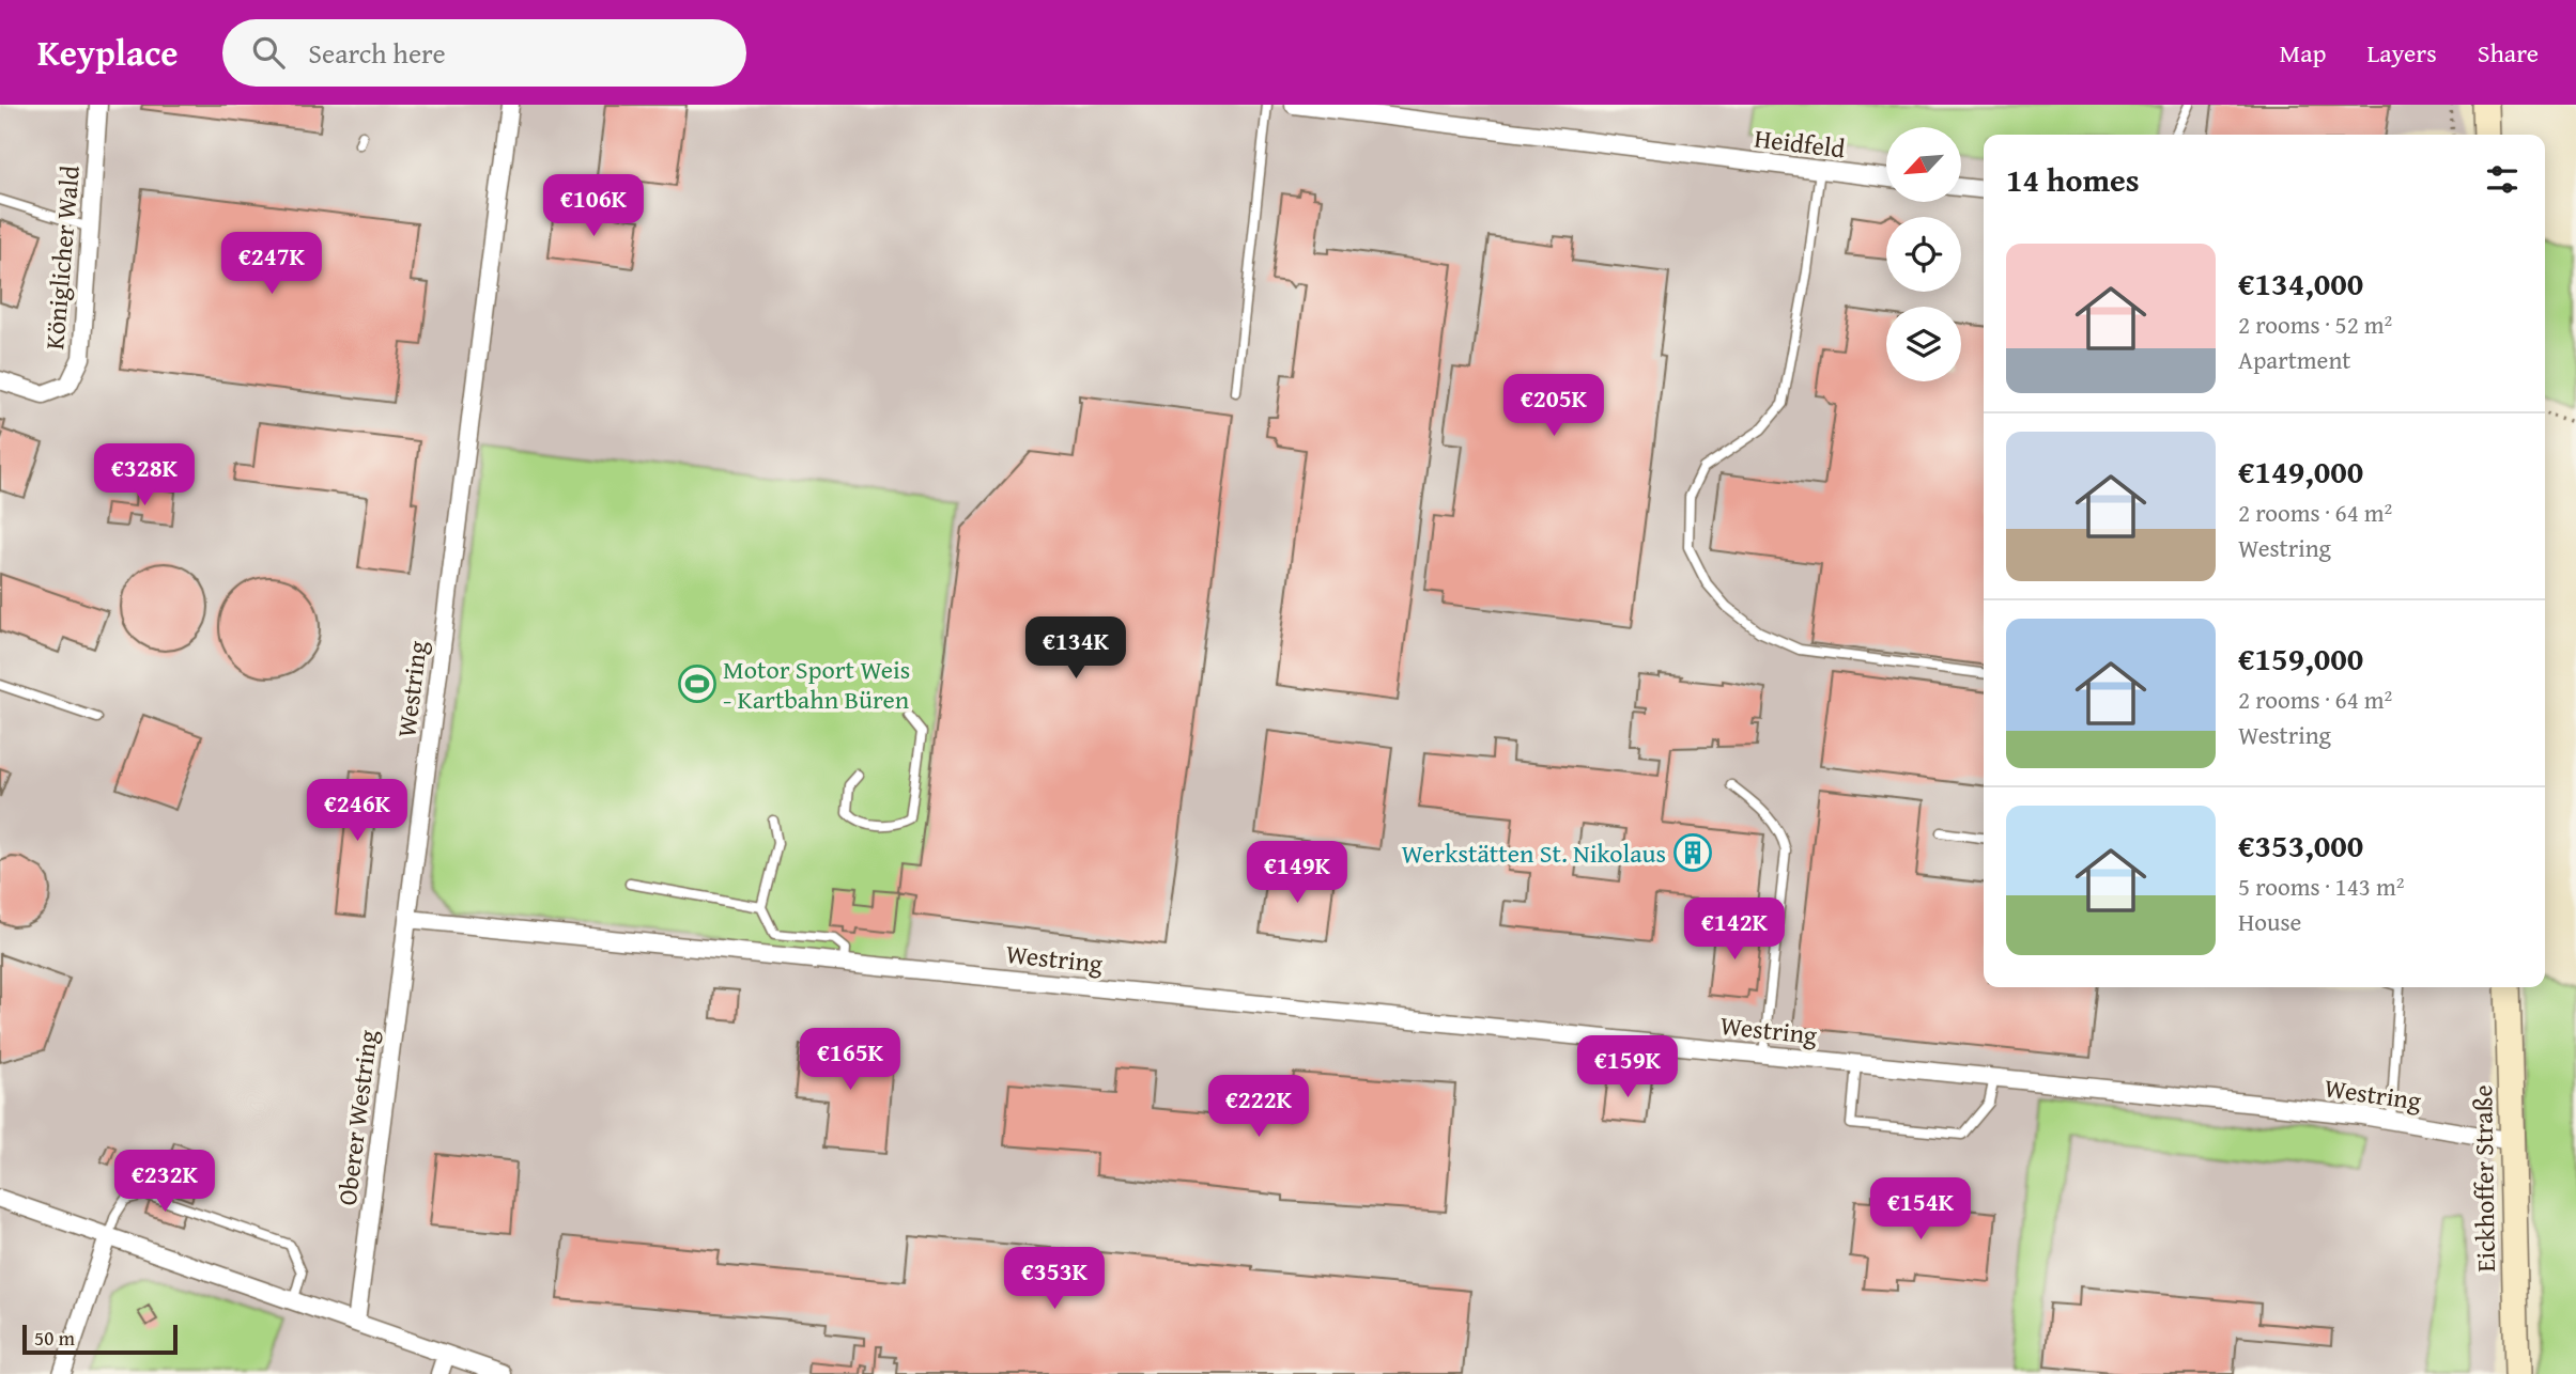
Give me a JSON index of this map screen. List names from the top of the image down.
{
  "streets": {
    "main road": ["Eickhoffer Straße"],
    "street": [
      "Heidfeld",
      "Königlicher Wald",
      "Westring",
      "Oberer Westring"
    ]
  },
  "crossings": [
    ["Westring", "Oberer Westring"],
    ["Westring", "Eickhoffer Straße"]
  ],
  "places": {
    "sports": ["Motor Sport Weis - Kartbahn Büren"],
    "building": ["Werkstätten St. Nikolaus"]
  },
  "scale_bar": "50 m",
  "north": "bottom left",
  "page": {
    "header": "Keyplace",
    "search": "Search here",
    "nav": ["Map", "Layers", "Share"],
    "heading": "14 homes",
    "price": [
      "€106K",
      "€247K",
      "€205K",
      "€328K",
      "€134K",
      "€246K",
      "€149K",
      "€142K",
      "€165K",
      "€159K",
      "€222K",
      "€232K",
      "€154K",
      "€353K"
    ],
    "list": [
      {
        "name": "€134,000",
        "note": "2 rooms · 52 m² · Apartment"
      },
      {
        "name": "€149,000",
        "note": "2 rooms · 64 m² · Westring"
      },
      {
        "name": "€159,000",
        "note": "2 rooms · 64 m² · Westring"
      },
      {
        "name": "€353,000",
        "note": "5 rooms · 143 m² · House"
      }
    ],
    "scale": "50 m"
  }
}
